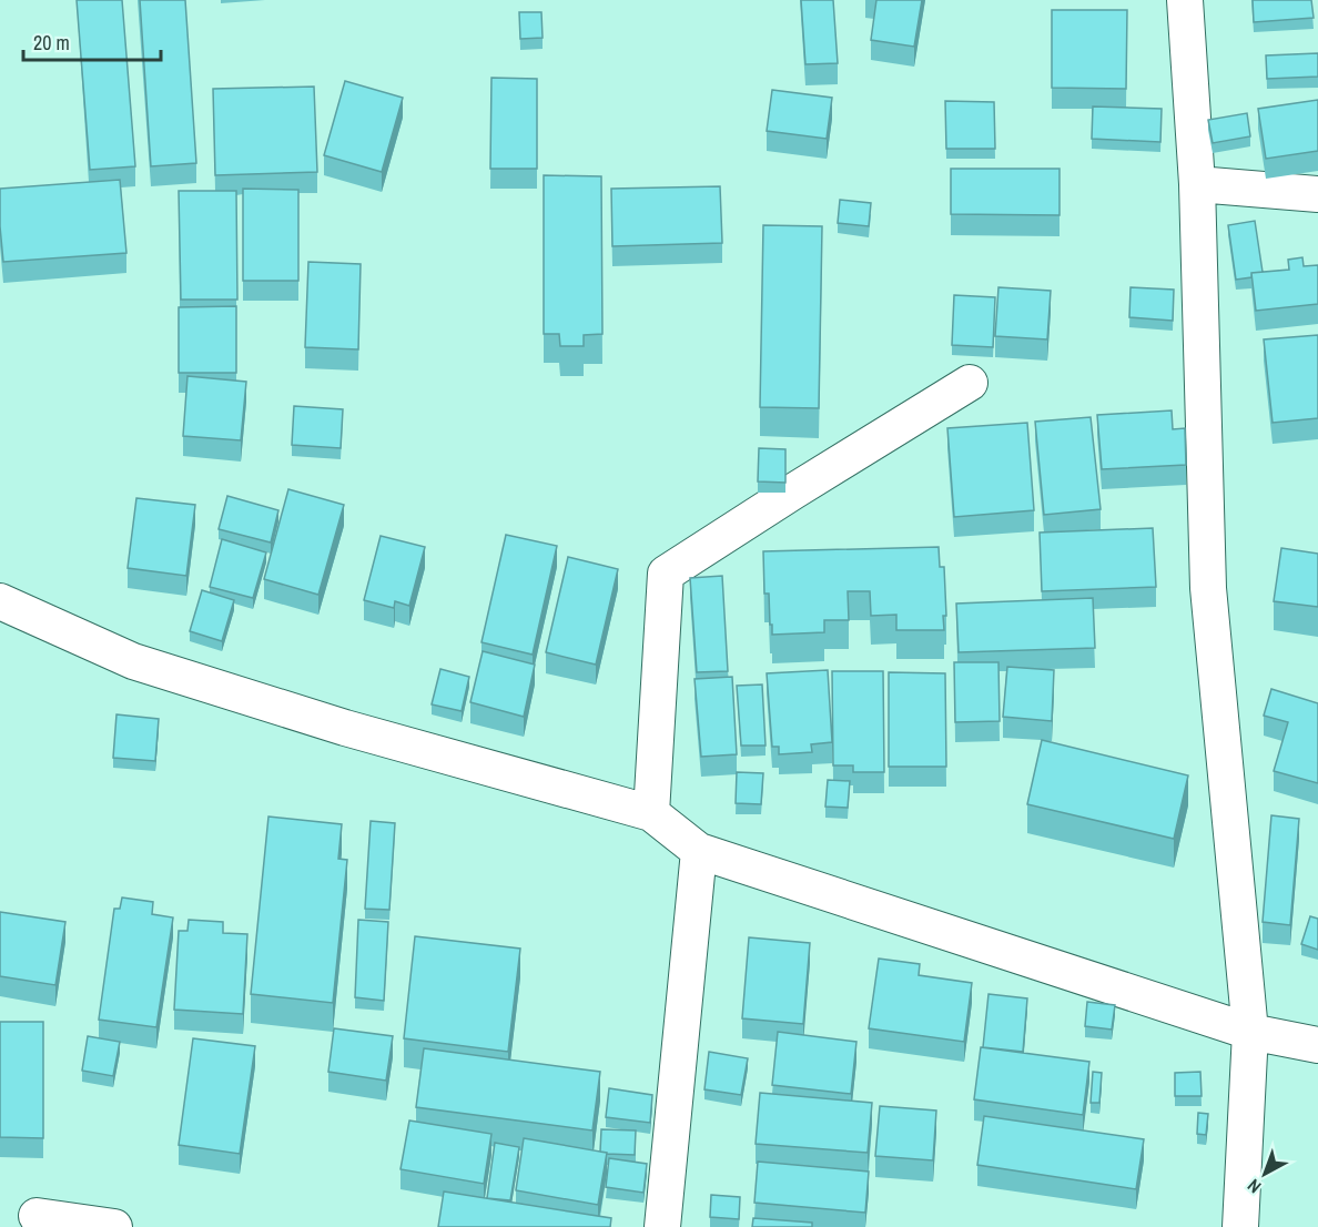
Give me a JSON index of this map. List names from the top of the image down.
{
  "scale_bar": "20 m",
  "north": "bottom left"
}
